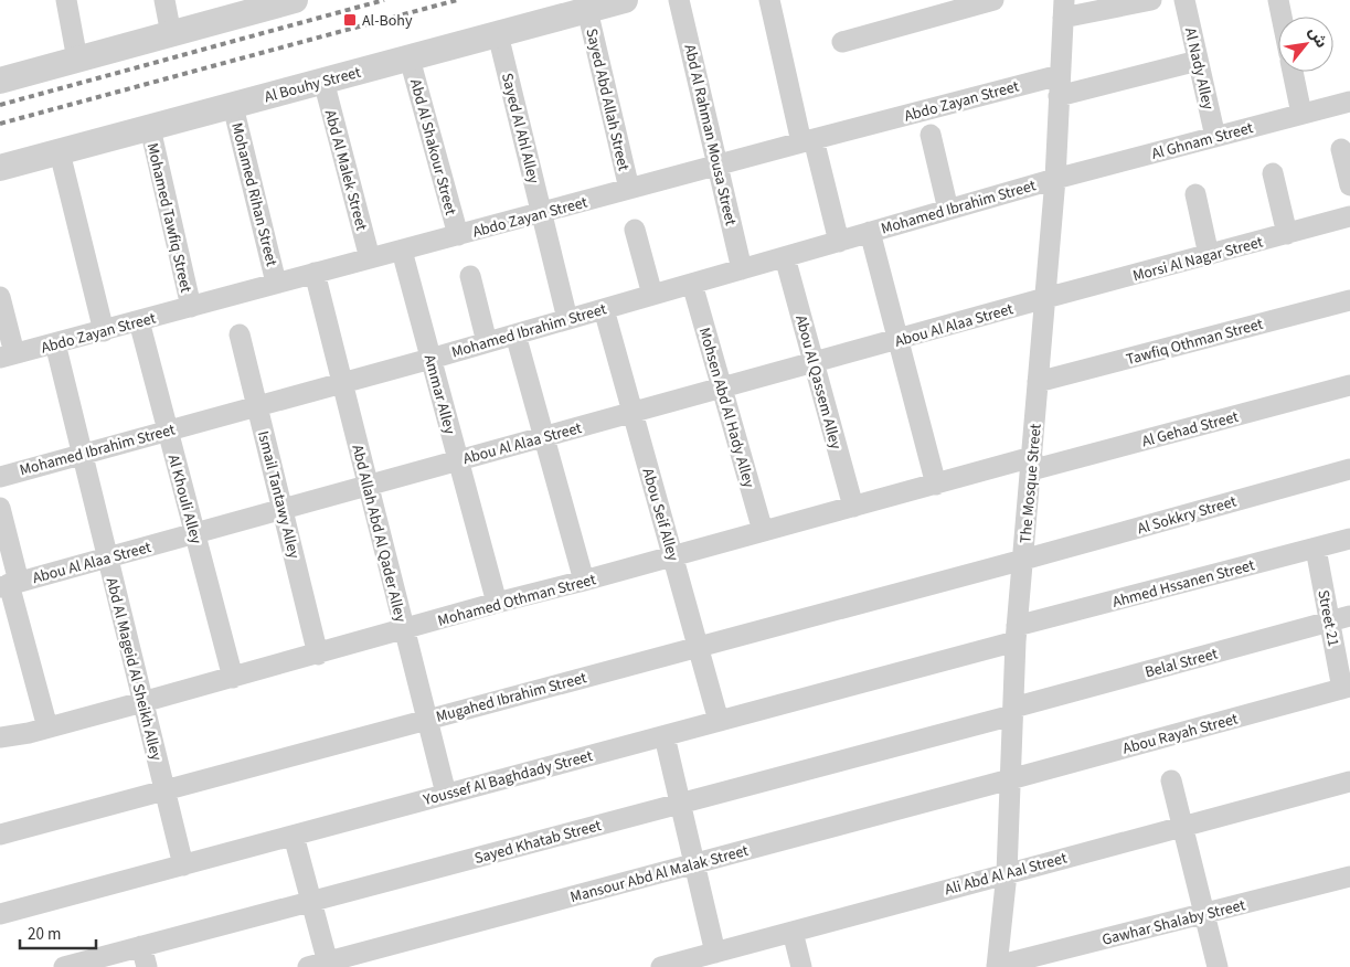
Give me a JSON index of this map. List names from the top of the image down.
{
  "streets": {
    "street": [
      "Al Nady Alley",
      "Al Bouhy Street",
      "Sayed Abd Allah Street",
      "Abdo Zayan Street",
      "Sayed Al Ahl Alley",
      "Abd Al Rahman Mousa Street",
      "Al Ghnam Street",
      "Abd Al Shakour Street",
      "Abd Al Malek Street",
      "Mohamed Rihan Street",
      "Mohamed Ibrahim Street",
      "Mohamed Tawfiq Street",
      "Morsi Al Nagar Street",
      "Abou Al Alaa Street",
      "Tawfiq Othman Street",
      "Abou Al Qassem Alley",
      "Ammar Alley",
      "Mohsen Abd Al Hady Alley",
      "Al Gehad Street",
      "The Mosque Street",
      "Ismail Tantawy Alley",
      "Al Khouli Alley",
      "Abou Seif Alley",
      "Al Sokkry Street",
      "Abd Allah Abd Al Qader Alley",
      "Ahmed Hssanen Street",
      "Mohamed Othman Street",
      "Street 21",
      "Belal Street",
      "Abd Al Mageid Al Sheikh Alley",
      "Mugahed Ibrahim Street",
      "Abou Rayah Street",
      "Youssef Al Baghdady Street",
      "Sayed Khatab Street",
      "Mansour Abd Al Malak Street",
      "Ali Abd Al Aal Street",
      "Gawhar Shalaby Street"
    ]
  },
  "crossings": [
    ["Al Nady Alley", "Abdo Zayan Street"],
    ["Al Nady Alley", "Al Ghnam Street"],
    ["Al Bouhy Street", "Sayed Abd Allah Street"],
    ["Al Bouhy Street", "Sayed Al Ahl Alley"],
    ["Al Bouhy Street", "Abd Al Shakour Street"],
    ["Al Bouhy Street", "Abd Al Malek Street"],
    ["Al Bouhy Street", "Mohamed Rihan Street"],
    ["Al Bouhy Street", "Mohamed Tawfiq Street"],
    ["Sayed Abd Allah Street", "Abdo Zayan Street"],
    ["Abdo Zayan Street", "Sayed Al Ahl Alley"],
    ["Abdo Zayan Street", "Abd Al Rahman Mousa Street"],
    ["Abdo Zayan Street", "Abd Al Shakour Street"],
    ["Abdo Zayan Street", "Abd Al Malek Street"],
    ["Abdo Zayan Street", "Mohamed Rihan Street"],
    ["Abdo Zayan Street", "Mohamed Tawfiq Street"],
    ["Abdo Zayan Street", "Ammar Alley"],
    ["Abdo Zayan Street", "The Mosque Street"],
    ["Abdo Zayan Street", "Al Khouli Alley"],
    ["Abdo Zayan Street", "Abd Allah Abd Al Qader Alley"],
    ["Abdo Zayan Street", "Abd Al Mageid Al Sheikh Alley"],
    ["Sayed Al Ahl Alley", "Mohamed Ibrahim Street"],
    ["Abd Al Rahman Mousa Street", "Mohamed Ibrahim Street"],
    ["Al Ghnam Street", "Mohamed Ibrahim Street"],
    ["Al Ghnam Street", "The Mosque Street"],
    ["Mohamed Ibrahim Street", "Abou Al Qassem Alley"],
    ["Mohamed Ibrahim Street", "Ammar Alley"],
    ["Mohamed Ibrahim Street", "Mohsen Abd Al Hady Alley"],
    ["Mohamed Ibrahim Street", "The Mosque Street"],
    ["Mohamed Ibrahim Street", "Ismail Tantawy Alley"],
    ["Mohamed Ibrahim Street", "Al Khouli Alley"],
    ["Mohamed Ibrahim Street", "Abou Seif Alley"],
    ["Mohamed Ibrahim Street", "Abd Allah Abd Al Qader Alley"],
    ["Mohamed Ibrahim Street", "Abd Al Mageid Al Sheikh Alley"],
    ["Morsi Al Nagar Street", "Abou Al Alaa Street"],
    ["Morsi Al Nagar Street", "The Mosque Street"],
    ["Abou Al Alaa Street", "Abou Al Qassem Alley"],
    ["Abou Al Alaa Street", "Ammar Alley"],
    ["Abou Al Alaa Street", "Mohsen Abd Al Hady Alley"],
    ["Abou Al Alaa Street", "The Mosque Street"],
    ["Abou Al Alaa Street", "Ismail Tantawy Alley"],
    ["Abou Al Alaa Street", "Al Khouli Alley"],
    ["Abou Al Alaa Street", "Abou Seif Alley"],
    ["Abou Al Alaa Street", "Abd Allah Abd Al Qader Alley"],
    ["Abou Al Alaa Street", "Abd Al Mageid Al Sheikh Alley"],
    ["Tawfiq Othman Street", "The Mosque Street"],
    ["Abou Al Qassem Alley", "Mohamed Othman Street"],
    ["Ammar Alley", "Mohamed Othman Street"],
    ["Mohsen Abd Al Hady Alley", "Mohamed Othman Street"],
    ["Al Gehad Street", "The Mosque Street"],
    ["Al Gehad Street", "Mohamed Othman Street"],
    ["The Mosque Street", "Al Sokkry Street"],
    ["The Mosque Street", "Ahmed Hssanen Street"],
    ["The Mosque Street", "Mohamed Othman Street"],
    ["The Mosque Street", "Belal Street"],
    ["The Mosque Street", "Mugahed Ibrahim Street"],
    ["The Mosque Street", "Abou Rayah Street"],
    ["The Mosque Street", "Youssef Al Baghdady Street"],
    ["The Mosque Street", "Sayed Khatab Street"],
    ["The Mosque Street", "Mansour Abd Al Malak Street"],
    ["The Mosque Street", "Ali Abd Al Aal Street"],
    ["The Mosque Street", "Gawhar Shalaby Street"],
    ["Ismail Tantawy Alley", "Mohamed Othman Street"],
    ["Al Khouli Alley", "Mohamed Othman Street"],
    ["Abou Seif Alley", "Mohamed Othman Street"],
    ["Abou Seif Alley", "Mugahed Ibrahim Street"],
    ["Abou Seif Alley", "Youssef Al Baghdady Street"],
    ["Al Sokkry Street", "Mugahed Ibrahim Street"],
    ["Abd Allah Abd Al Qader Alley", "Mohamed Othman Street"],
    ["Abd Allah Abd Al Qader Alley", "Mugahed Ibrahim Street"],
    ["Abd Allah Abd Al Qader Alley", "Youssef Al Baghdady Street"],
    ["Ahmed Hssanen Street", "Street 21"],
    ["Ahmed Hssanen Street", "Youssef Al Baghdady Street"],
    ["Mohamed Othman Street", "Abd Al Mageid Al Sheikh Alley"],
    ["Street 21", "Belal Street"],
    ["Street 21", "Abou Rayah Street"],
    ["Belal Street", "Sayed Khatab Street"],
    ["Abd Al Mageid Al Sheikh Alley", "Mugahed Ibrahim Street"],
    ["Abd Al Mageid Al Sheikh Alley", "Youssef Al Baghdady Street"],
    ["Abou Rayah Street", "Mansour Abd Al Malak Street"]
  ],
  "places": {
    "transit": ["Al-Bohy"]
  },
  "scale_bar": "20 m",
  "north": "top right"
}
